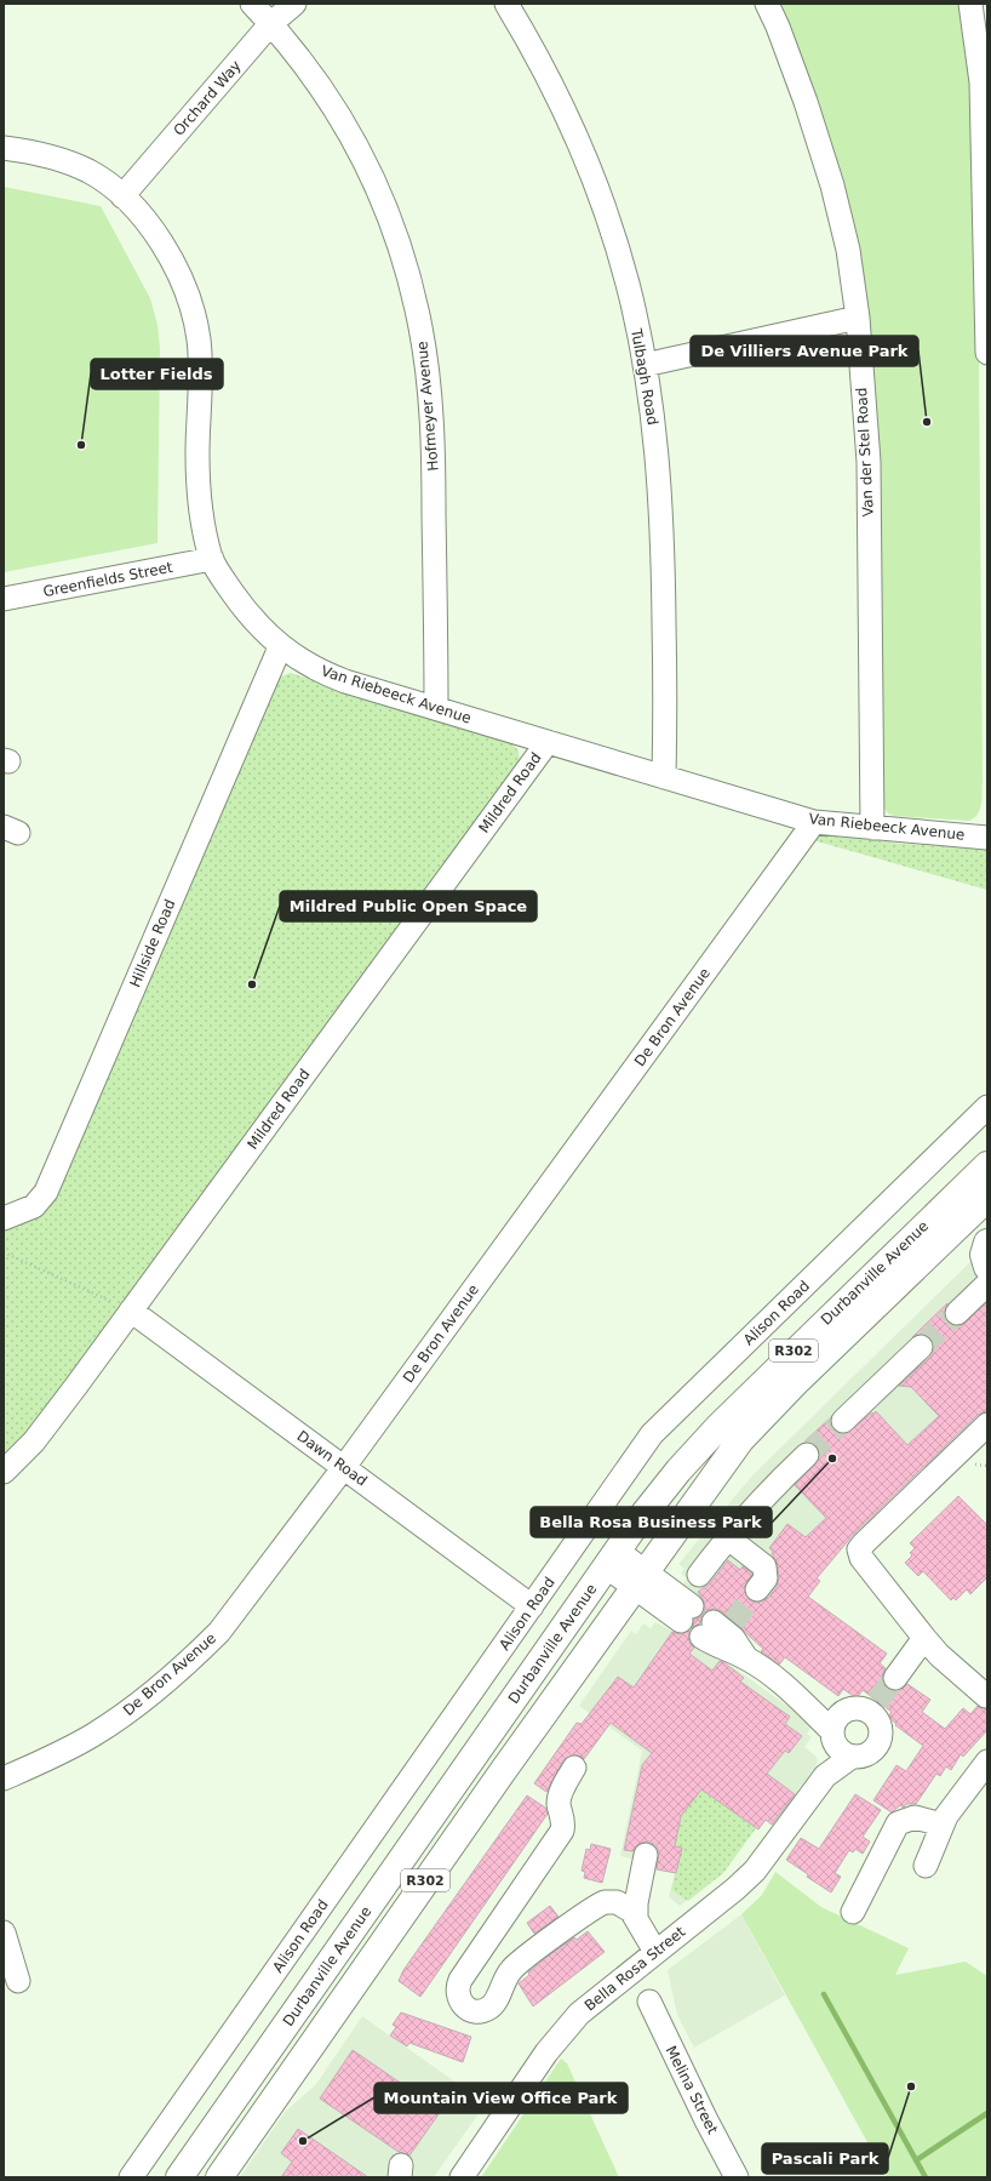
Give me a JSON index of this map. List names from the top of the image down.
{
  "streets": {
    "main road": ["Durbanville Avenue", "R302"],
    "street": [
      "Orchard Way",
      "Tulbagh Road",
      "Hofmeyer Avenue",
      "Van der Stel Road",
      "Greenfields Street",
      "Van Riebeeck Avenue",
      "Mildred Road",
      "Hillside Road",
      "De Bron Avenue",
      "Alison Road",
      "Dawn Road",
      "Bella Rosa Street",
      "Melina Street"
    ]
  },
  "crossings": [
    ["Orchard Way", "Hofmeyer Avenue"],
    ["Orchard Way", "Van Riebeeck Avenue"],
    ["Tulbagh Road", "Van Riebeeck Avenue"],
    ["Hofmeyer Avenue", "Van Riebeeck Avenue"],
    ["Van der Stel Road", "Van Riebeeck Avenue"],
    ["Greenfields Street", "Van Riebeeck Avenue"],
    ["Van Riebeeck Avenue", "Mildred Road"],
    ["Van Riebeeck Avenue", "Hillside Road"],
    ["Van Riebeeck Avenue", "De Bron Avenue"],
    ["Mildred Road", "Dawn Road"],
    ["De Bron Avenue", "Dawn Road"],
    ["Alison Road", "Dawn Road"]
  ],
  "places": [
    "De Villiers Avenue Park",
    "Lotter Fields",
    "Mildred Public Open Space",
    "Bella Rosa Business Park",
    "Pascali Park",
    "Mountain View Office Park"
  ]
}
